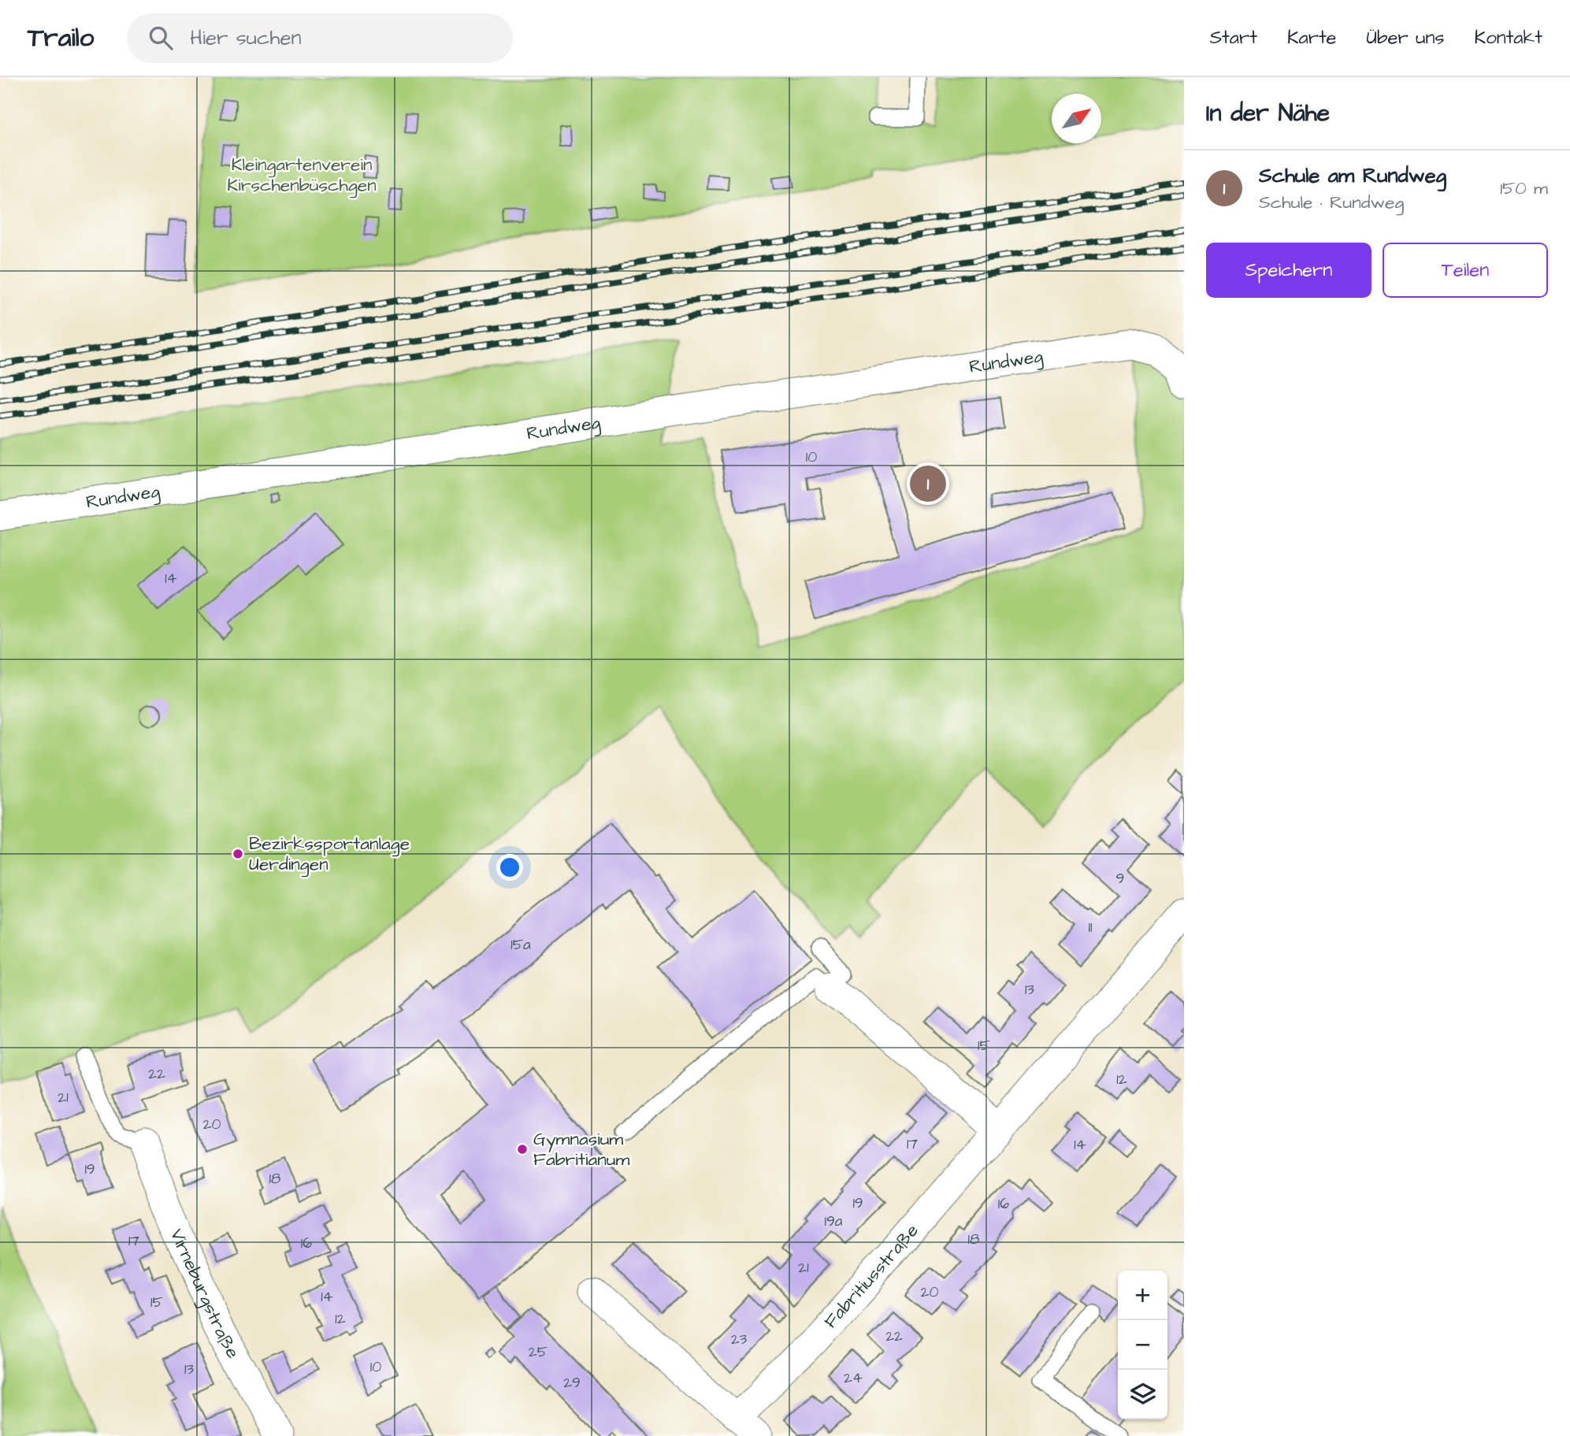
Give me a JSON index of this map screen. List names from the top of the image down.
{
  "streets": {
    "street": ["Rundweg", "Fabritiusstraße", "Virneburgstraße"]
  },
  "parks": ["Kleingartenverein Kirschenbüschgen"],
  "places": ["Bezirkssportanlage Uerdingen", "Gymnasium Fabritianum"],
  "house_numbers": [
    "10",
    "14",
    "9",
    "11",
    "15a",
    "13",
    "15",
    "22",
    "12",
    "21",
    "20",
    "17",
    "14",
    "19",
    "18",
    "19",
    "16",
    "19a",
    "18",
    "17",
    "16",
    "21",
    "20",
    "14",
    "15",
    "12",
    "22",
    "23",
    "25",
    "10",
    "13",
    "24",
    "29"
  ],
  "north": "top right",
  "page": {
    "header": "Trailo",
    "search": "Hier suchen",
    "nav": [
      "Start",
      "Karte",
      "Über uns",
      "Kontakt"
    ],
    "heading": "In der Nähe",
    "list": [
      {
        "mark": "1",
        "name": "Schule am Rundweg",
        "note": "Schule · Rundweg",
        "value": "150 m"
      }
    ],
    "buttons": ["Speichern", "Teilen"],
    "pins": "1",
    "map_buttons": ["+", "−"]
  }
}
